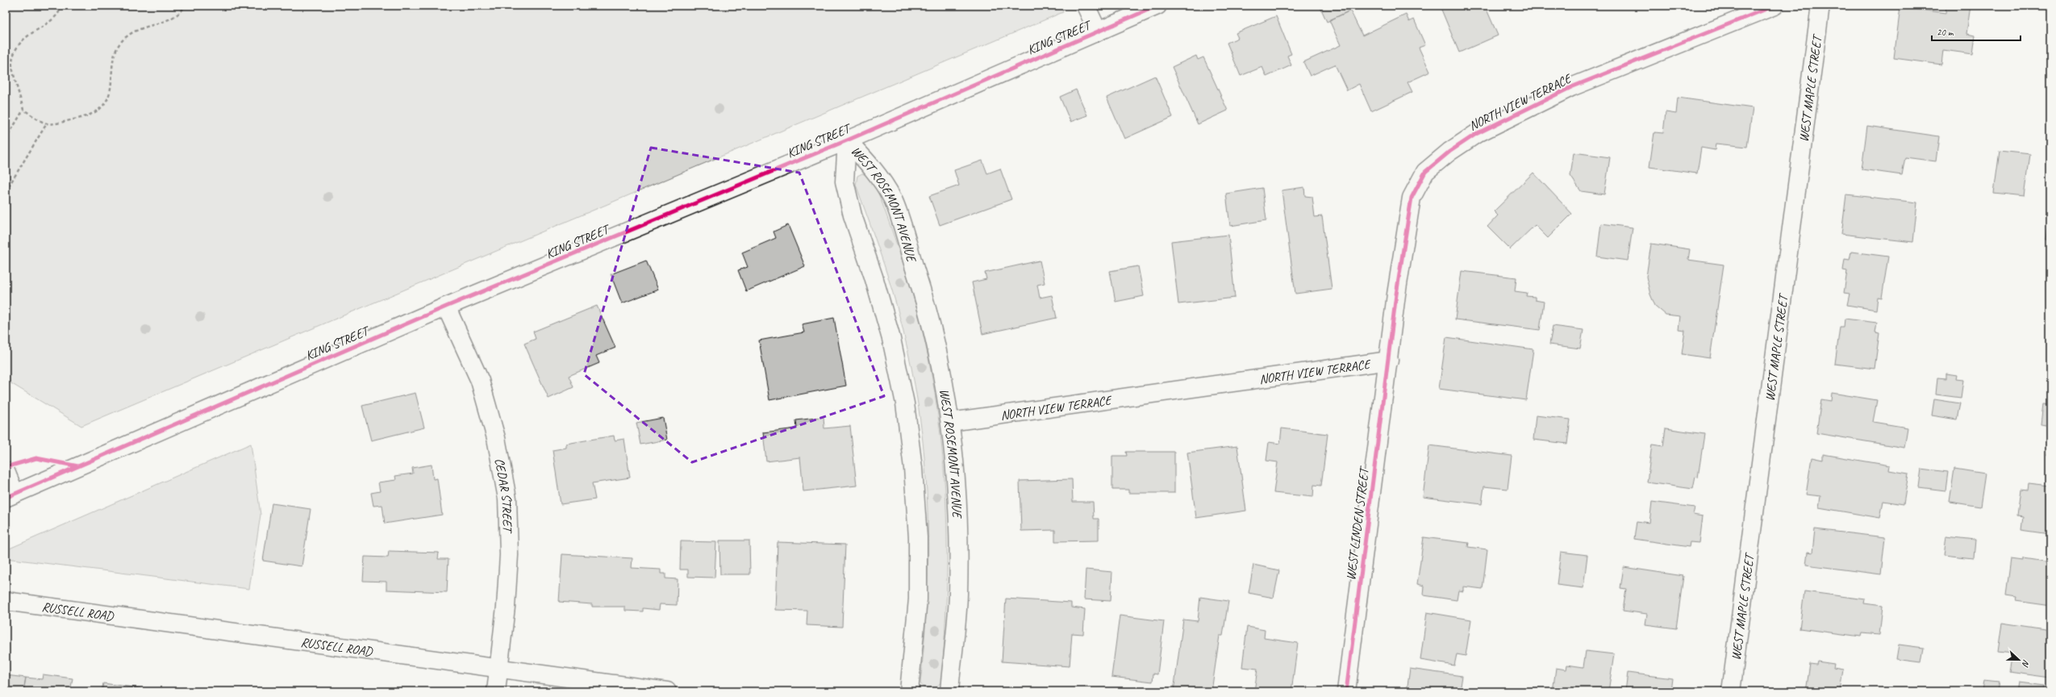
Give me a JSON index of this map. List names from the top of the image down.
{
  "streets": {
    "street": [
      "KING STREET",
      "WEST MAPLE STREET",
      "NORTH VIEW TERRACE",
      "WEST ROSEMONT AVENUE",
      "CEDAR STREET",
      "WEST LINDEN STREET",
      "RUSSELL ROAD"
    ]
  },
  "crossings": [
    ["KING STREET", "WEST ROSEMONT AVENUE"],
    ["KING STREET", "CEDAR STREET"],
    ["NORTH VIEW TERRACE", "WEST ROSEMONT AVENUE"],
    ["NORTH VIEW TERRACE", "WEST LINDEN STREET"],
    ["CEDAR STREET", "RUSSELL ROAD"]
  ],
  "scale_bar": "20 m",
  "north": "right"
}
